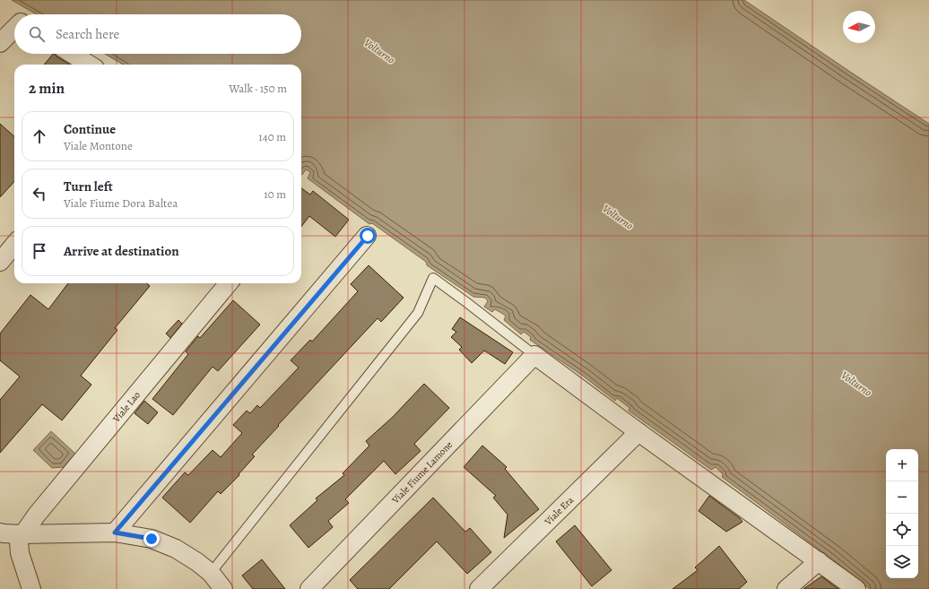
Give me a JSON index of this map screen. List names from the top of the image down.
{
  "streets": {
    "street": ["Viale Lao", "Viale Fiume Lamone", "Viale Era"]
  },
  "water": ["Volturno"],
  "north": "left",
  "page": {
    "search": "Search here",
    "heading": ["2 min", "Walk · 150 m"],
    "list": [
      ["Continue", "Viale Montone", "140 m"],
      ["Turn left", "Viale Fiume Dora Baltea", "10 m"],
      "Arrive at destination"
    ],
    "map_buttons": ["+", "−"]
  }
}
